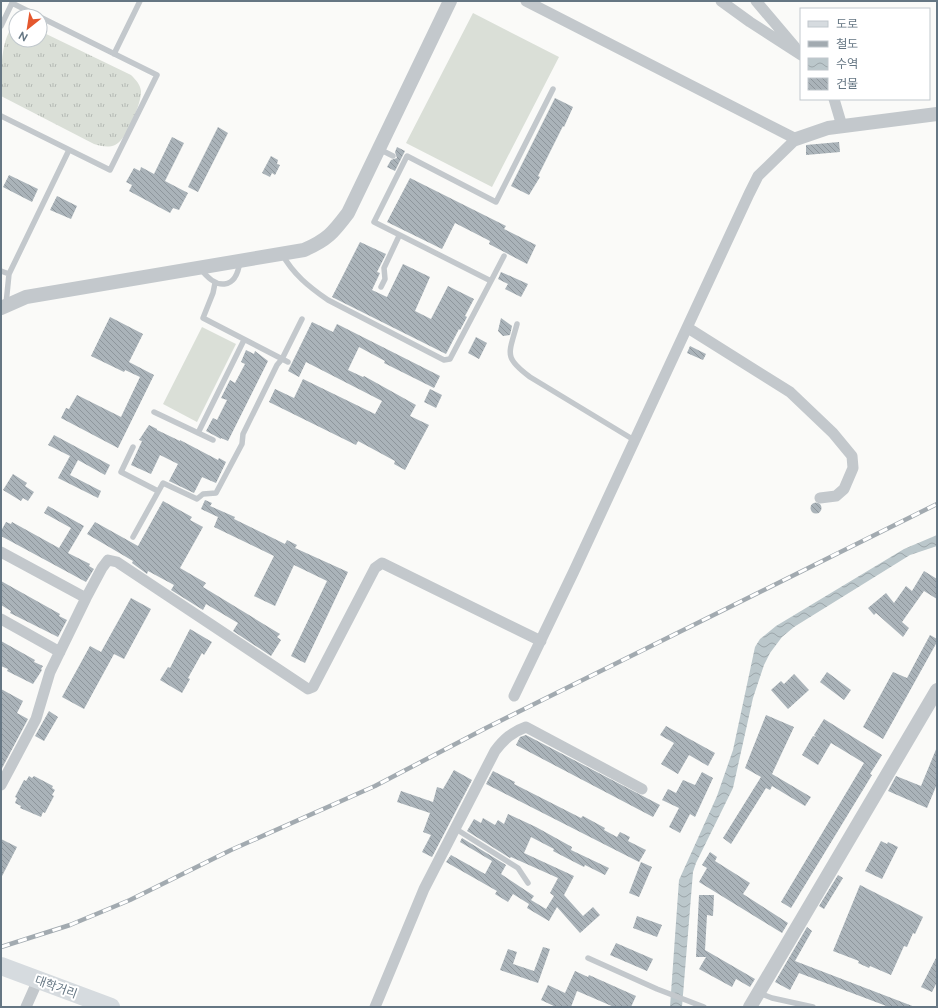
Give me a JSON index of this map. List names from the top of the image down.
{
  "streets": {
    "main road": ["대학거리"]
  },
  "legend": [
    "도로",
    "철도",
    "수역",
    "건물"
  ],
  "north": "bottom left"
}
